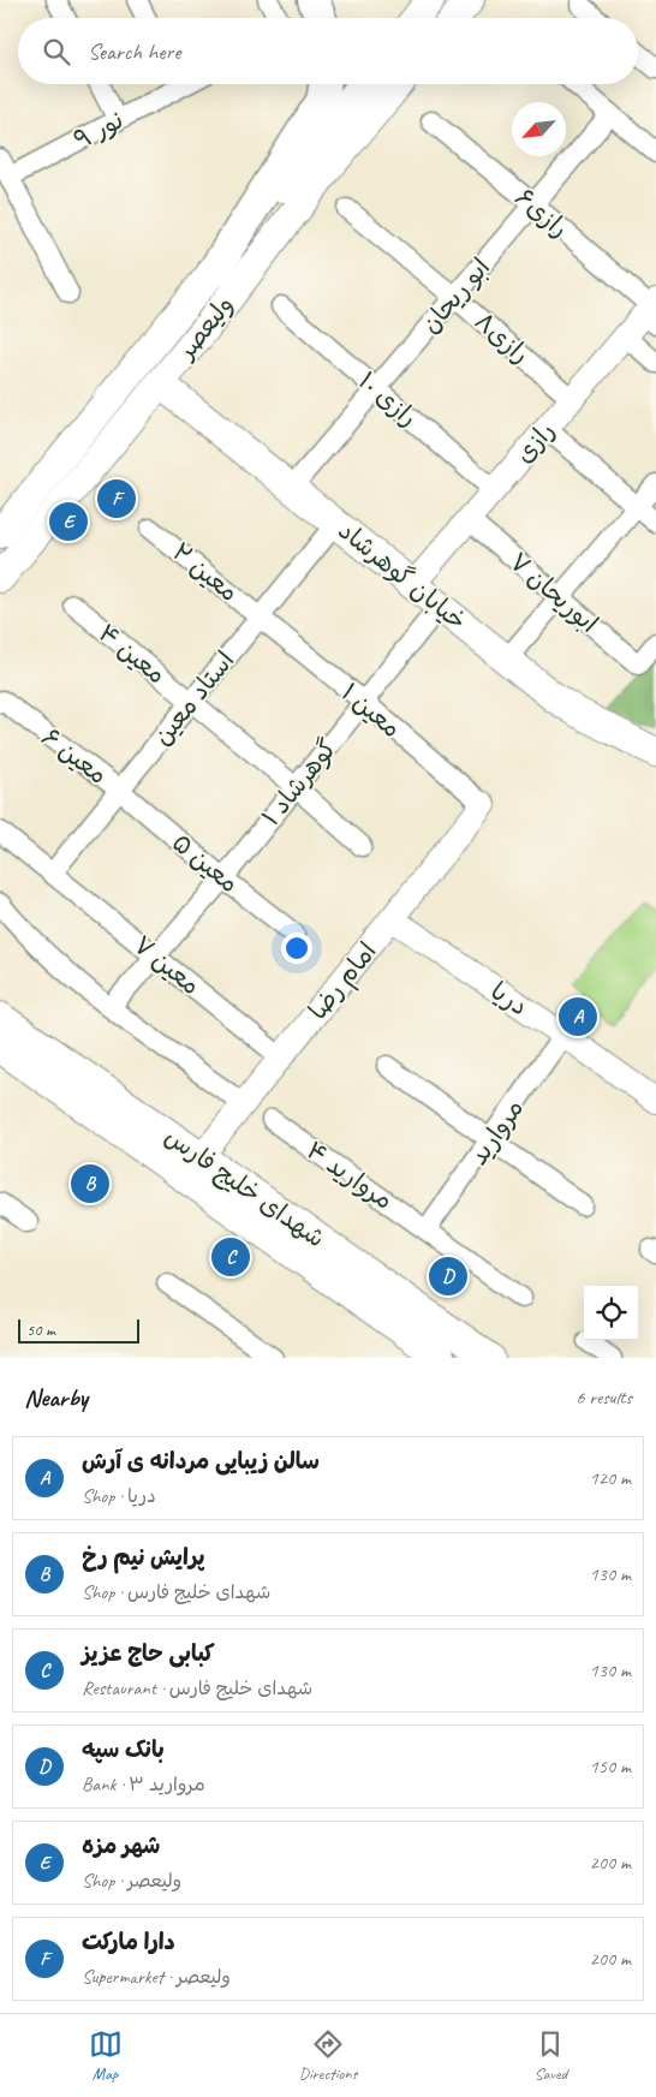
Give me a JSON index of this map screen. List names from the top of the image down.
{
  "streets": {
    "main road": ["ولیعصر", "خیابان گوهرشاد", "شهدای خلیج فارس"],
    "street": [
      "نور ۹",
      "رازی۶",
      "ابو ریحان",
      "رازی۸",
      "رازی ۱۰",
      "رازی",
      "معین ۲",
      "ابوریحان ۷",
      "معین ۴",
      "استاد معین",
      "معین ۱",
      "معین ۶",
      "گوهرشاد ۱",
      "معین ۵",
      "معین ۷",
      "امام رضا",
      "دریا",
      "مروارید",
      "مروارید ۴"
    ]
  },
  "crossings": [
    ["رازی۶", "ابو ریحان"],
    ["رازی۶", "رازی"],
    ["ابو ریحان", "رازی۸"],
    ["ابو ریحان", "رازی ۱۰"],
    ["ولیعصر", "خیابان گوهرشاد"],
    ["رازی۸", "رازی"],
    ["رازی ۱۰", "رازی"],
    ["رازی", "خیابان گوهرشاد"],
    ["رازی", "ابوریحان ۷"],
    ["معین ۲", "استاد معین"],
    ["معین ۲", "معین ۱"],
    ["خیابان گوهرشاد", "استاد معین"],
    ["خیابان گوهرشاد", "گوهرشاد ۱"],
    ["معین ۴", "استاد معین"],
    ["معین ۴", "گوهرشاد ۱"],
    ["استاد معین", "معین ۱"],
    ["استاد معین", "معین ۶"],
    ["استاد معین", "معین ۵"],
    ["استاد معین", "معین ۷"],
    ["معین ۱", "گوهرشاد ۱"],
    ["معین ۱", "امام رضا"],
    ["معین ۶", "معین ۵"],
    ["گوهرشاد ۱", "معین ۵"],
    ["گوهرشاد ۱", "معین ۷"],
    ["معین ۷", "امام رضا"],
    ["امام رضا", "دریا"],
    ["امام رضا", "شهدای خلیج فارس"],
    ["دریا", "مروارید"],
    ["مروارید", "مروارید ۴"]
  ],
  "scale_bar": "50 m",
  "north": "bottom left",
  "page": {
    "search": "Search here",
    "pins": [
      "F",
      "E",
      "A",
      "B",
      "C",
      "D"
    ],
    "scale": "50 m",
    "heading": ["Nearby", "6 results"],
    "list": [
      {
        "mark": "A",
        "name": "سالن زیبایی مردانه ی آرش",
        "note": "Shop · دریا",
        "value": "120 m"
      },
      {
        "mark": "B",
        "name": "پرایش نیم رخ",
        "note": "Shop · شهدای خلیج فارس",
        "value": "130 m"
      },
      {
        "mark": "C",
        "name": "کبابی حاج عزیز",
        "note": "Restaurant · شهدای خلیج فارس",
        "value": "130 m"
      },
      {
        "mark": "D",
        "name": "بانک سپه",
        "note": "Bank · مروارید ۳",
        "value": "150 m"
      },
      {
        "mark": "E",
        "name": "شهر مزه",
        "note": "Shop · ولیعصر",
        "value": "200 m"
      },
      {
        "mark": "F",
        "name": "دارا مارکت",
        "note": "Supermarket · ولیعصر",
        "value": "200 m"
      }
    ],
    "nav": ["Map", "Directions", "Saved"]
  }
}
